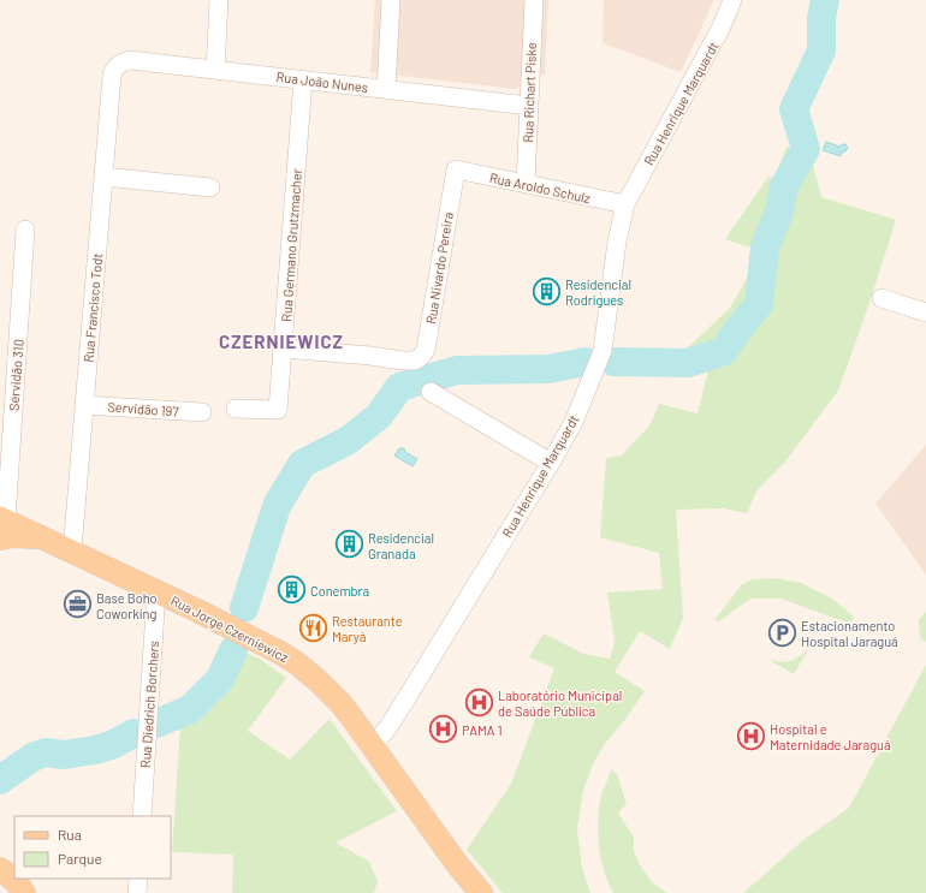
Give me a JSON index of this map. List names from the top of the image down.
{
  "streets": {
    "main road": ["Rua Jorge Czerniewicz"],
    "street": [
      "Rua João Nunes",
      "Rua Richart Piske",
      "Rua Henrique Marquardt",
      "Rua Aroldo Schulz",
      "Rua Germano Grutzmacher",
      "Rua Nivardo Pereira",
      "Rua Francisco Todt",
      "Servidão 310",
      "Servidão 197",
      "Rua Diedrich Borchers"
    ]
  },
  "crossings": [
    ["Rua João Nunes", "Rua Richart Piske"],
    ["Rua João Nunes", "Rua Germano Grutzmacher"],
    ["Rua João Nunes", "Rua Francisco Todt"],
    ["Rua Richart Piske", "Rua Aroldo Schulz"],
    ["Rua Henrique Marquardt", "Rua Aroldo Schulz"],
    ["Rua Henrique Marquardt", "Rua Jorge Czerniewicz"],
    ["Rua Aroldo Schulz", "Rua Nivardo Pereira"],
    ["Rua Germano Grutzmacher", "Rua Nivardo Pereira"],
    ["Rua Francisco Todt", "Servidão 197"],
    ["Rua Francisco Todt", "Rua Jorge Czerniewicz"],
    ["Servidão 310", "Rua Jorge Czerniewicz"],
    ["Rua Jorge Czerniewicz", "Rua Diedrich Borchers"]
  ],
  "districts": ["CZERNIEWICZ"],
  "places": {
    "building": ["Residencial Rodrigues", "Residencial Granada", "Conembra"],
    "office": ["Base Boho Coworking"],
    "restaurant": ["Restaurante Maryá"],
    "parking": ["Estacionamento Hospital Jaraguá"],
    "hospital": ["Laboratório Municipal de Saúde Pública", "PAMA 1", "Hospital e Maternidade Jaraguá"]
  },
  "legend": ["Rua", "Parque"]
}
